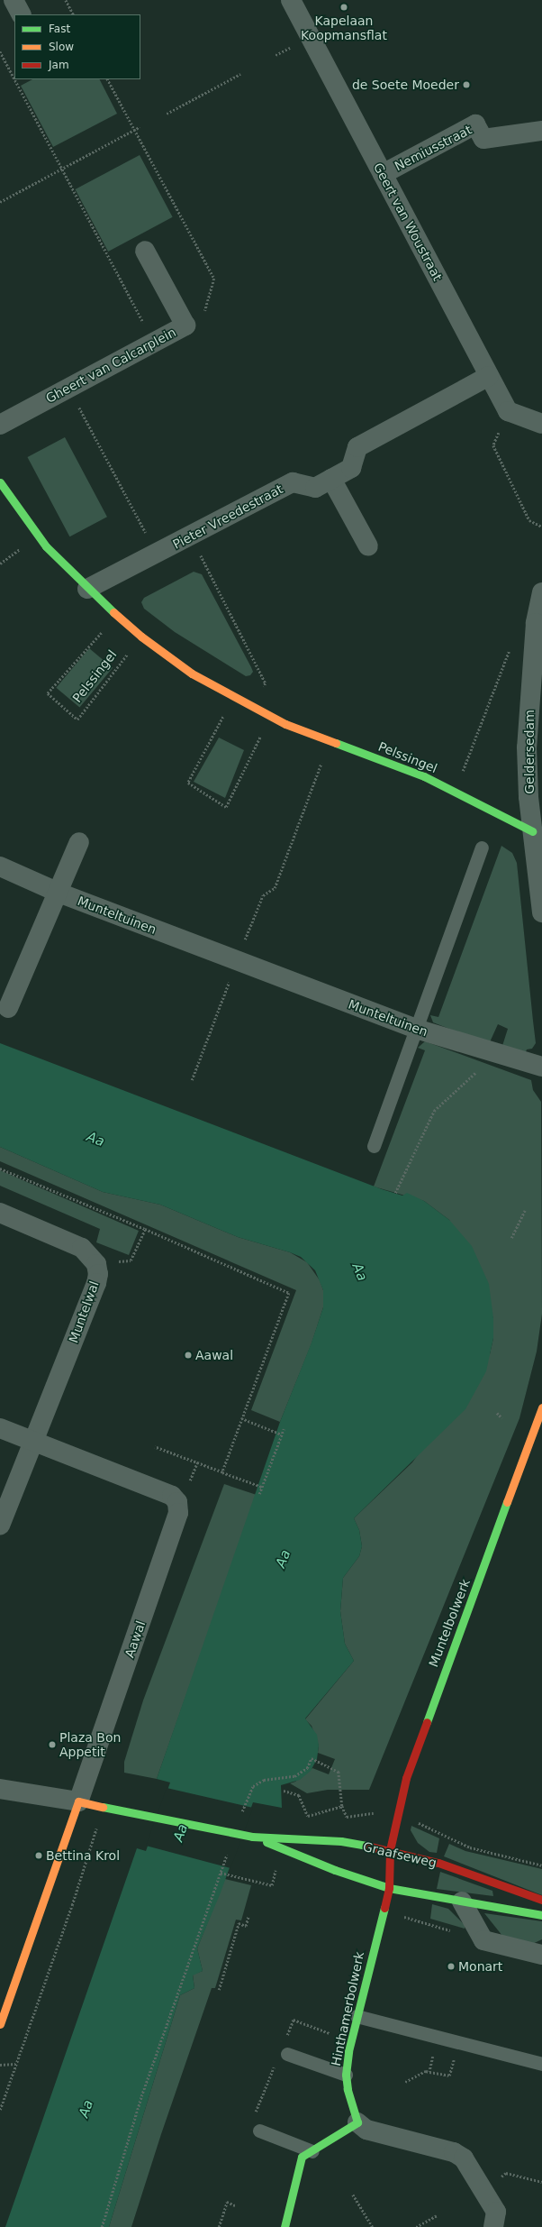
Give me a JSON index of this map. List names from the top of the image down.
{
  "streets": {
    "street": [
      "Nemiusstraat",
      "Geert van Woustraat",
      "Gheert van Calcarplein",
      "Pieter Vreedestraat",
      "Pelssingel",
      "Geldersedam",
      "Munteltuinen",
      "Muntelwal",
      "Muntelbolwerk",
      "Aawal",
      "Graafseweg",
      "Hinthamerbolwerk"
    ]
  },
  "crossings": [
    ["Nemiusstraat", "Geert van Woustraat"],
    ["Geert van Woustraat", "Pieter Vreedestraat"],
    ["Pieter Vreedestraat", "Pelssingel"],
    ["Pelssingel", "Geldersedam"],
    ["Muntelwal", "Aawal"],
    ["Muntelbolwerk", "Graafseweg"],
    ["Muntelbolwerk", "Hinthamerbolwerk"],
    ["Aawal", "Graafseweg"],
    ["Graafseweg", "Hinthamerbolwerk"]
  ],
  "water": ["Aa"],
  "places": [
    "Kapelaan Koopmansflat",
    "de Soete Moeder",
    "Aawal",
    "Plaza Bon Appetit",
    "Bettina Krol",
    "Monart"
  ],
  "legend": ["Fast", "Slow", "Jam"]
}
